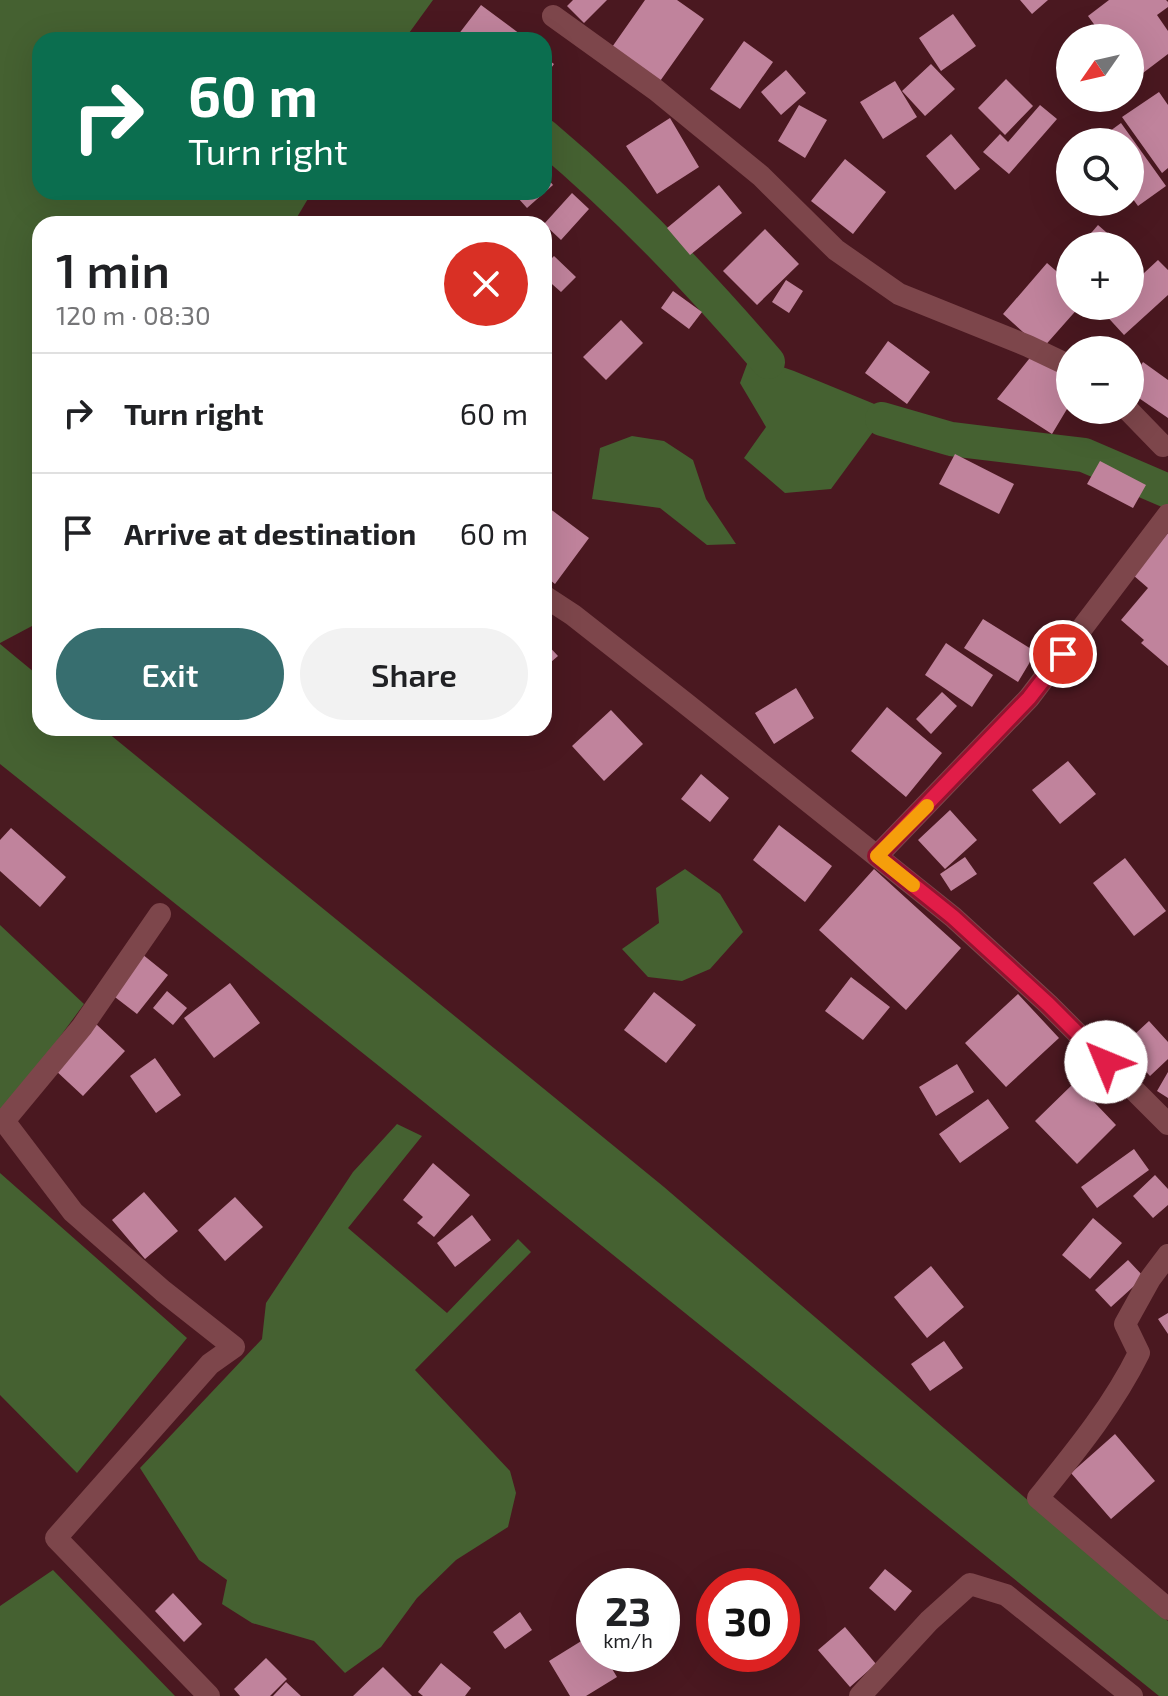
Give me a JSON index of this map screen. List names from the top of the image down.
{
  "north": "bottom left",
  "page": {
    "map_buttons": ["+", "−"],
    "turn": ["60 m", "Turn right"],
    "heading": ["1 min", "120 m · 08:30"],
    "list": [
      {
        "name": "Turn right",
        "value": "60 m"
      },
      {
        "name": "Arrive at destination",
        "value": "60 m"
      }
    ],
    "buttons": ["Exit", "Share"],
    "speed": "23 km/h",
    "limit": "30"
  }
}
